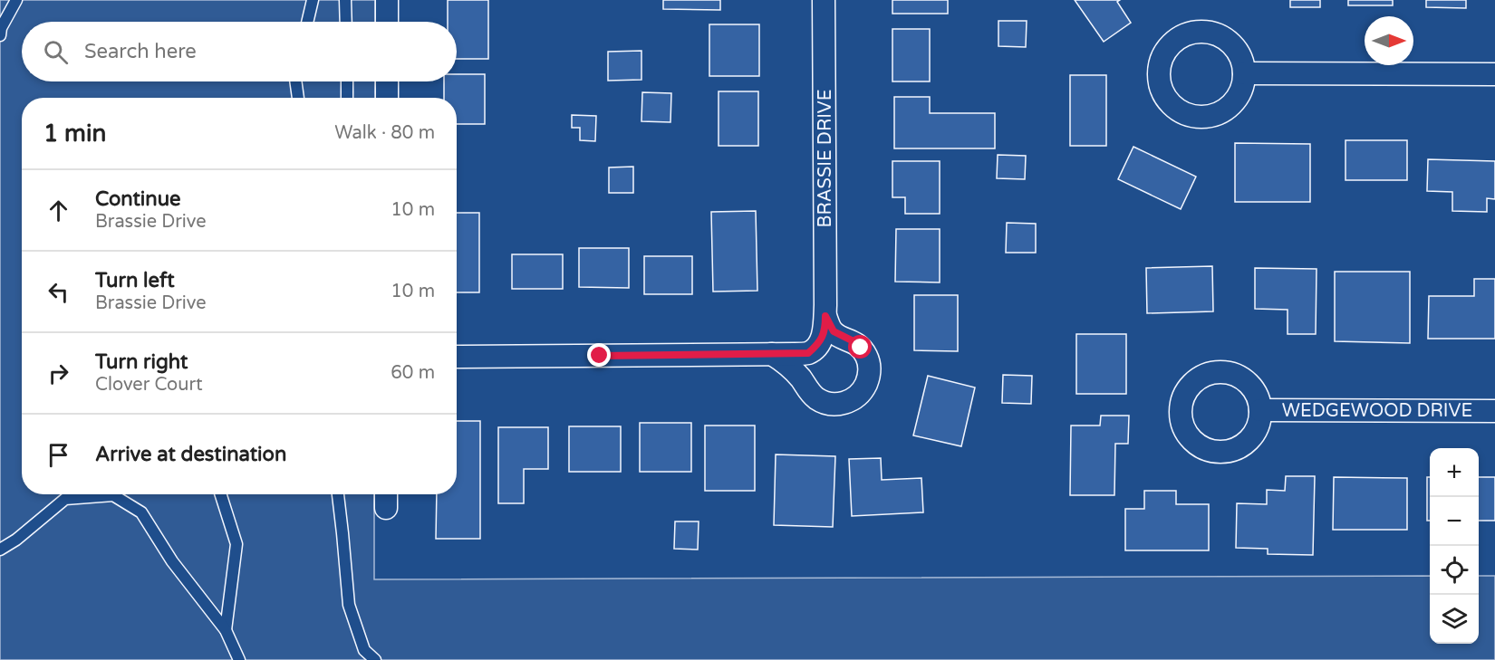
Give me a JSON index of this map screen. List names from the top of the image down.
{
  "streets": {
    "street": ["BRASSIE DRIVE", "WEDGEWOOD DRIVE"]
  },
  "north": "right",
  "page": {
    "search": "Search here",
    "heading": ["1 min", "Walk · 80 m"],
    "list": [
      ["Continue", "Brassie Drive", "10 m"],
      ["Turn left", "Brassie Drive", "10 m"],
      ["Turn right", "Clover Court", "60 m"],
      "Arrive at destination"
    ],
    "map_buttons": ["+", "−"]
  }
}
